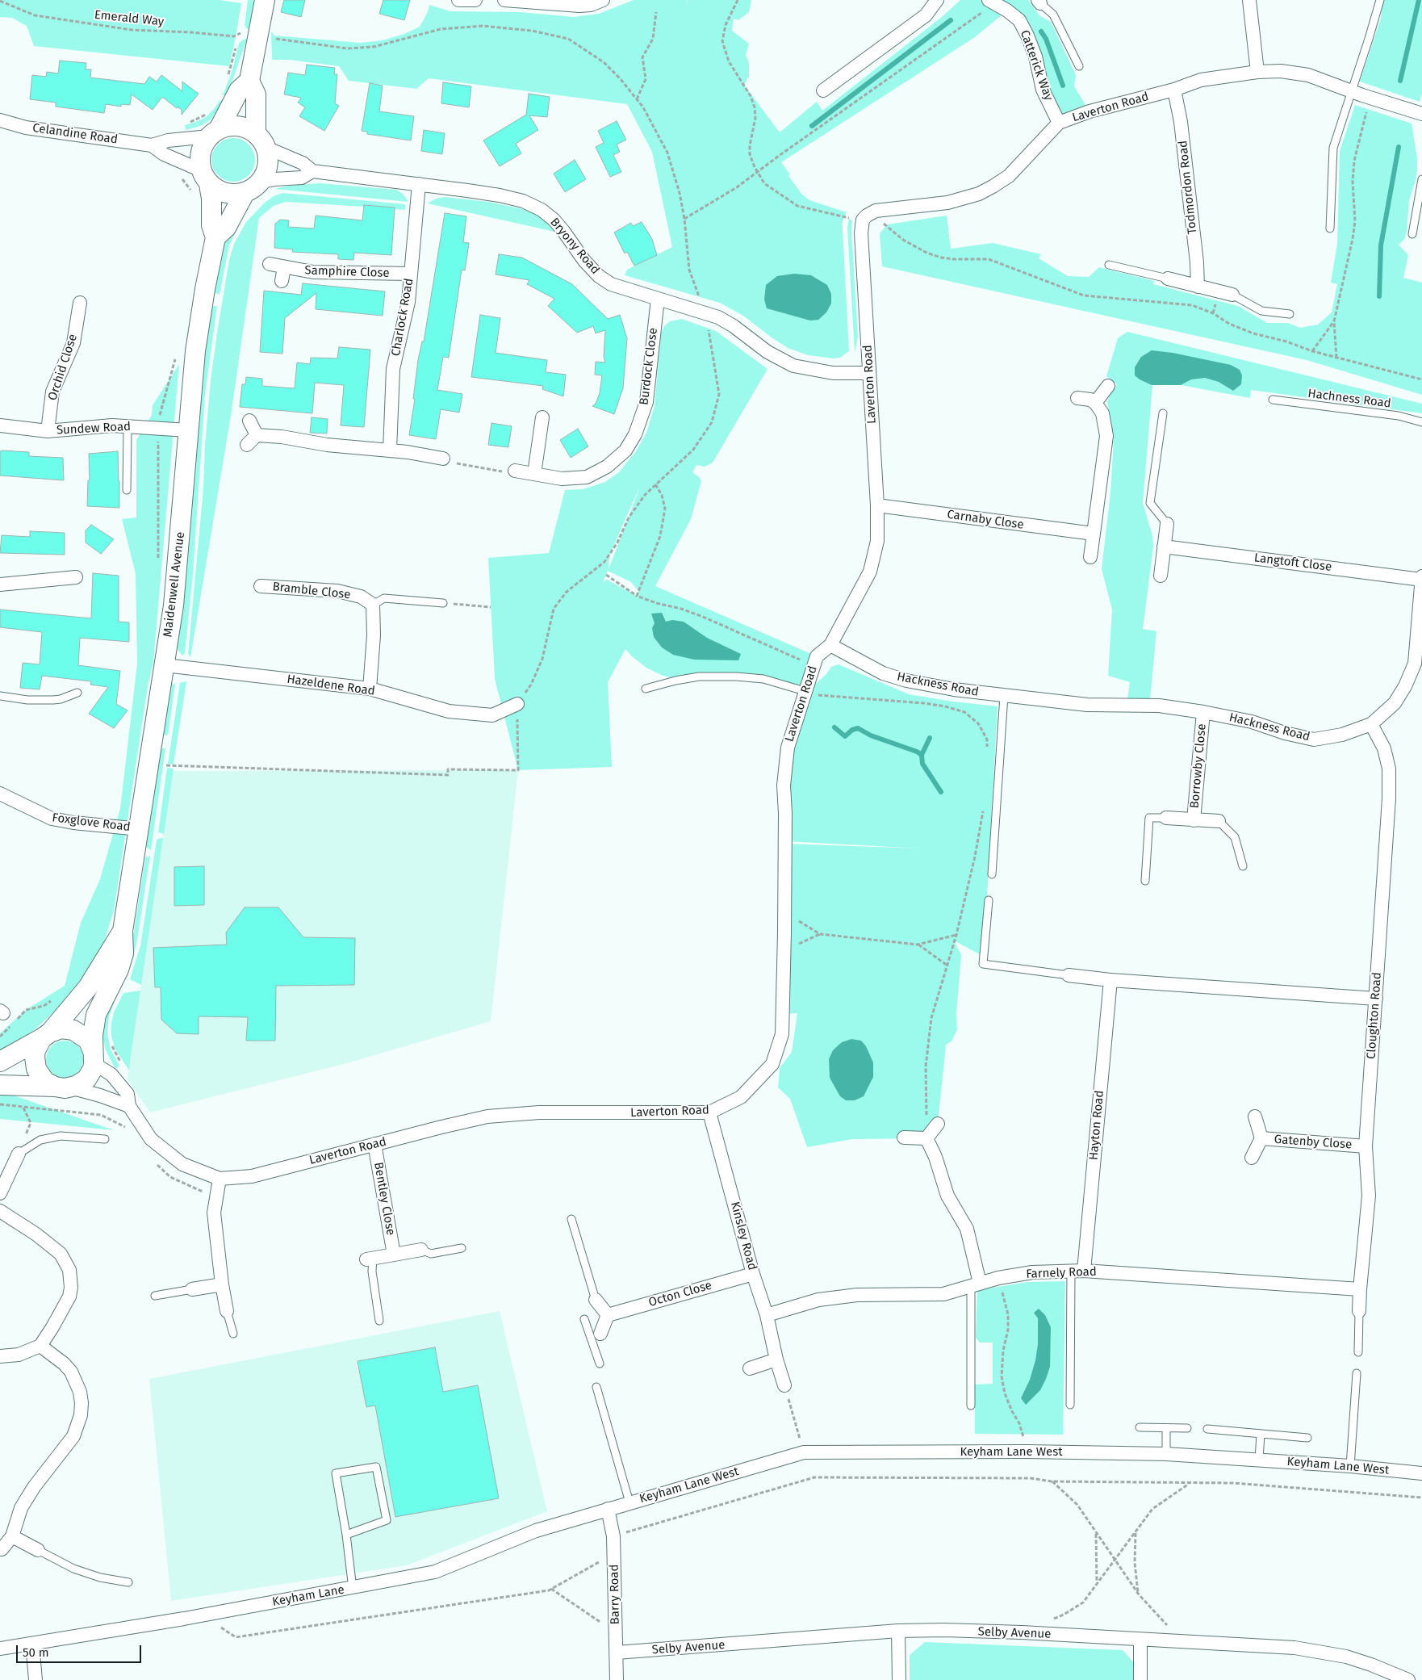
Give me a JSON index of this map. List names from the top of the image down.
{
  "streets": {
    "street": [
      "Catterick Way",
      "Laverton Road",
      "Celandine Road",
      "Todmordon Road",
      "Bryony Road",
      "Samphire Close",
      "Charlock Road",
      "Burdock Close",
      "Orchid Close",
      "Sundew Road",
      "Carnaby Close",
      "Langtoft Close",
      "Maidenwell Avenue",
      "Bramble Close",
      "Hackness Road",
      "Hazeldene Road",
      "Borrowby Close",
      "Foxglove Road",
      "Cloughton Road",
      "Hayton Road",
      "Gatenby Close",
      "Bentley Close",
      "Kinsley Road",
      "Farnely Road",
      "Octon Close",
      "Keyham Lane West",
      "Barry Road",
      "Keyham Lane",
      "Selby Avenue"
    ],
    "lane": ["Hachness Road"],
    "path": ["Emerald Way"]
  },
  "crossings": [
    ["Catterick Way", "Laverton Road"],
    ["Laverton Road", "Todmordon Road"],
    ["Laverton Road", "Bryony Road"],
    ["Laverton Road", "Carnaby Close"],
    ["Laverton Road", "Maidenwell Avenue"],
    ["Laverton Road", "Hackness Road"],
    ["Laverton Road", "Bentley Close"],
    ["Laverton Road", "Kinsley Road"],
    ["Celandine Road", "Bryony Road"],
    ["Celandine Road", "Maidenwell Avenue"],
    ["Bryony Road", "Charlock Road"],
    ["Bryony Road", "Burdock Close"],
    ["Bryony Road", "Maidenwell Avenue"],
    ["Samphire Close", "Charlock Road"],
    ["Orchid Close", "Sundew Road"],
    ["Sundew Road", "Maidenwell Avenue"],
    ["Langtoft Close", "Hackness Road"],
    ["Maidenwell Avenue", "Hazeldene Road"],
    ["Maidenwell Avenue", "Foxglove Road"],
    ["Hackness Road", "Borrowby Close"],
    ["Hackness Road", "Cloughton Road"],
    ["Cloughton Road", "Gatenby Close"],
    ["Cloughton Road", "Farnely Road"],
    ["Hayton Road", "Farnely Road"],
    ["Kinsley Road", "Farnely Road"],
    ["Kinsley Road", "Octon Close"],
    ["Keyham Lane West", "Barry Road"],
    ["Keyham Lane West", "Keyham Lane"],
    ["Barry Road", "Keyham Lane"],
    ["Barry Road", "Selby Avenue"]
  ],
  "scale_bar": "50 m"
}
